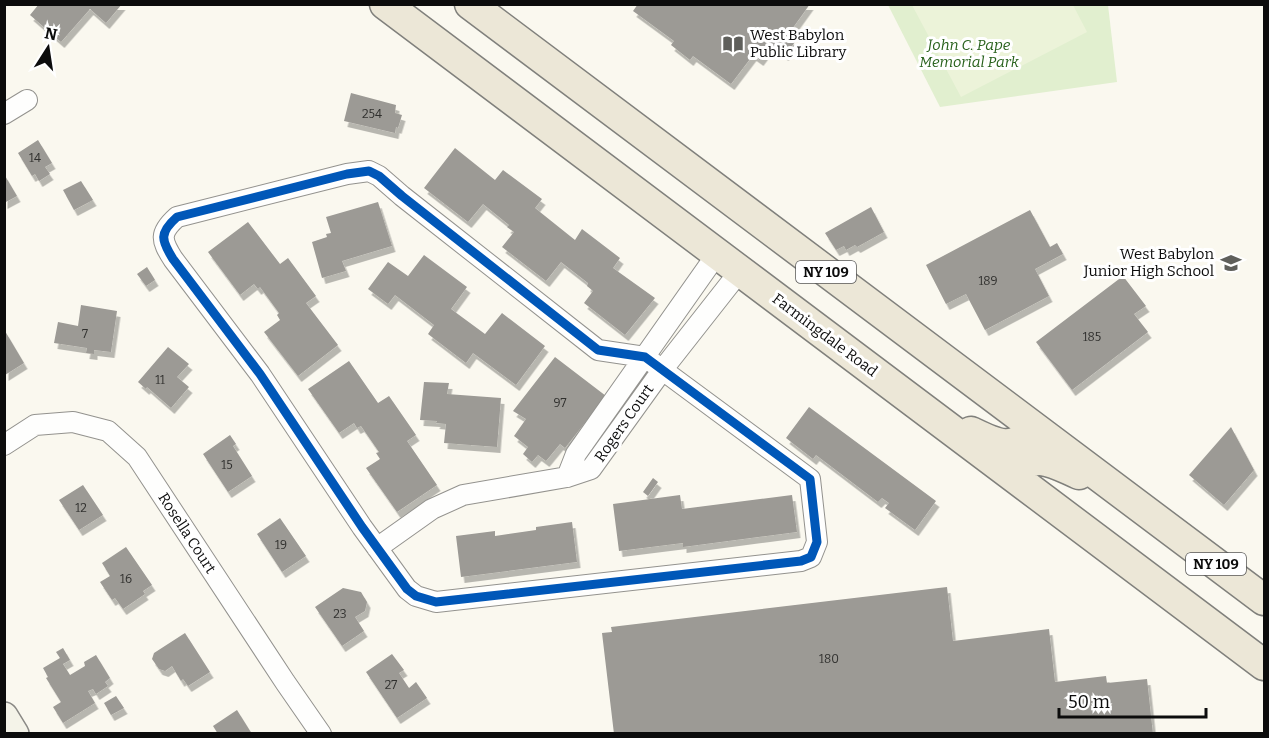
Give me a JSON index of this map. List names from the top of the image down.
{
  "streets": {
    "main road": ["NY 109", "Farmingdale Road"],
    "street": ["Rogers Court", "Rosella Court"]
  },
  "crossings": [
    ["Farmingdale Road", "Rogers Court"]
  ],
  "parks": ["John C. Pape Memorial Park"],
  "places": {
    "library": ["West Babylon Public Library"],
    "school or university": ["West Babylon Junior High School"]
  },
  "house_numbers": [
    "254",
    "14",
    "189",
    "7",
    "185",
    "11",
    "97",
    "15",
    "12",
    "19",
    "16",
    "23",
    "180",
    "27"
  ],
  "scale_bar": "50 m",
  "north": "top"
}
